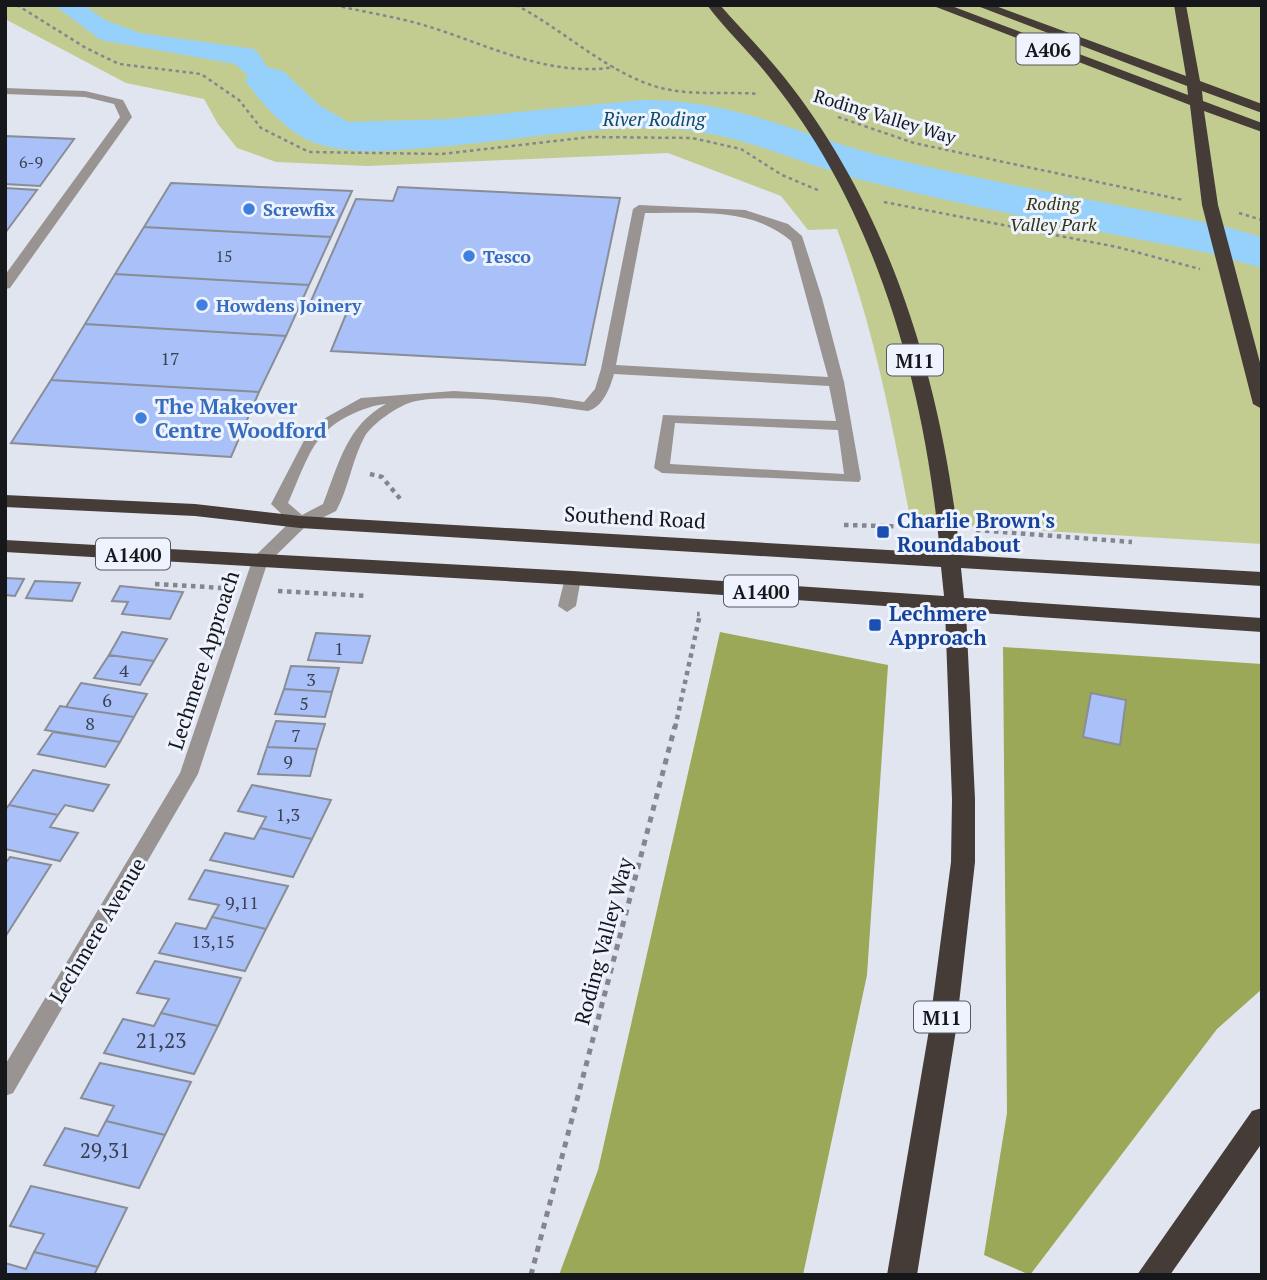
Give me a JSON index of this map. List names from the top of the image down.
{
  "streets": {
    "highway": [
      "A406",
      "M11",
      "Southend Road",
      "A1400"
    ],
    "street": ["Lechmere Approach", "Lechmere Avenue"],
    "path": ["Roding Valley Way"]
  },
  "crossings": [
    ["A1400", "Lechmere Approach"],
    ["Lechmere Approach", "Lechmere Avenue"]
  ],
  "water": ["River Roding"],
  "parks": ["Roding Valley Park"],
  "places": {
    "other": [
      "Screwfix",
      "Tesco",
      "Howdens Joinery",
      "The Makeover Centre Woodford"
    ],
    "transit": ["Charlie Brown's Roundabout", "Lechmere Approach"]
  },
  "house_numbers": [
    "6-9",
    "15",
    "17",
    "1",
    "4",
    "3",
    "6",
    "5",
    "8",
    "7",
    "9",
    "1,3",
    "9,11",
    "13,15",
    "21,23",
    "29,31"
  ]
}
